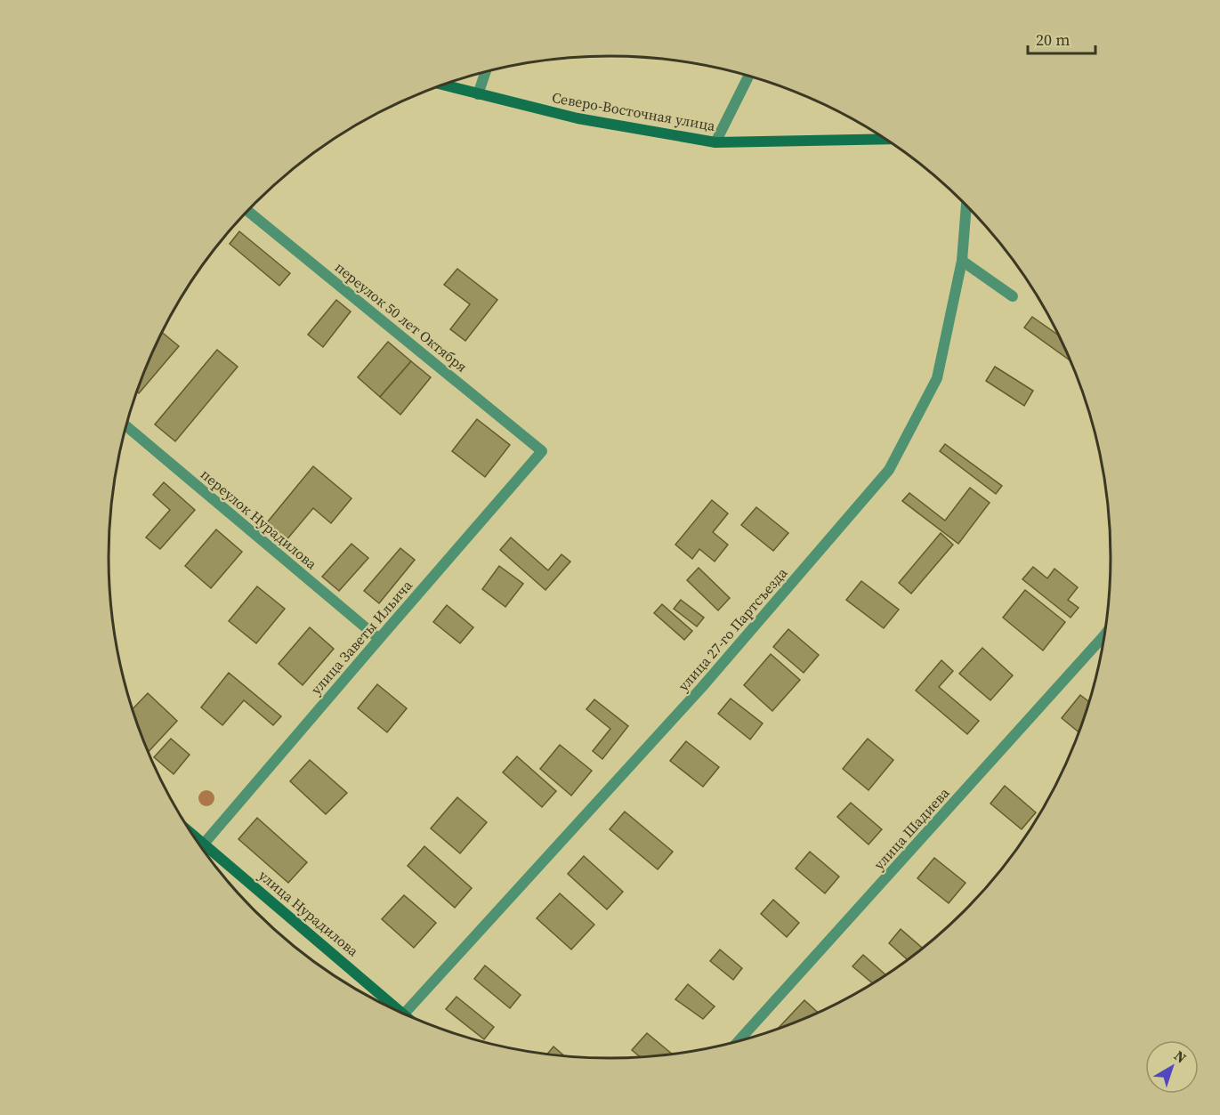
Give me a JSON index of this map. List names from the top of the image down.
{
  "streets": {
    "street": [
      "Северо-Восточная улица",
      "переулок 50 лет Октября",
      "переулок Нурадилова",
      "улица 27-го Партсъезда",
      "улица Заветы Ильича",
      "улица Шадиева",
      "улица Нурадилова"
    ]
  },
  "crossings": [
    ["переулок 50 лет Октября", "улица Заветы Ильича"],
    ["переулок Нурадилова", "улица Заветы Ильича"],
    ["улица Заветы Ильича", "улица Нурадилова"]
  ],
  "scale_bar": "20 m",
  "north": "top right"
}
